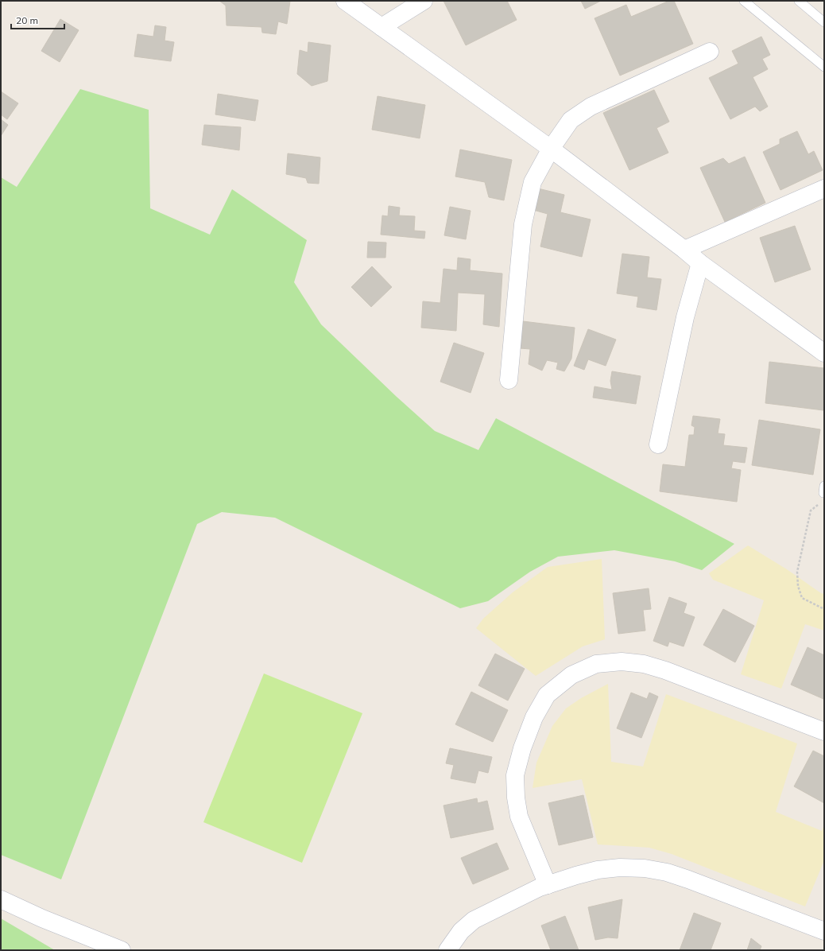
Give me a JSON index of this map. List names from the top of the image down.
{
  "scale_bar": "20 m"
}
